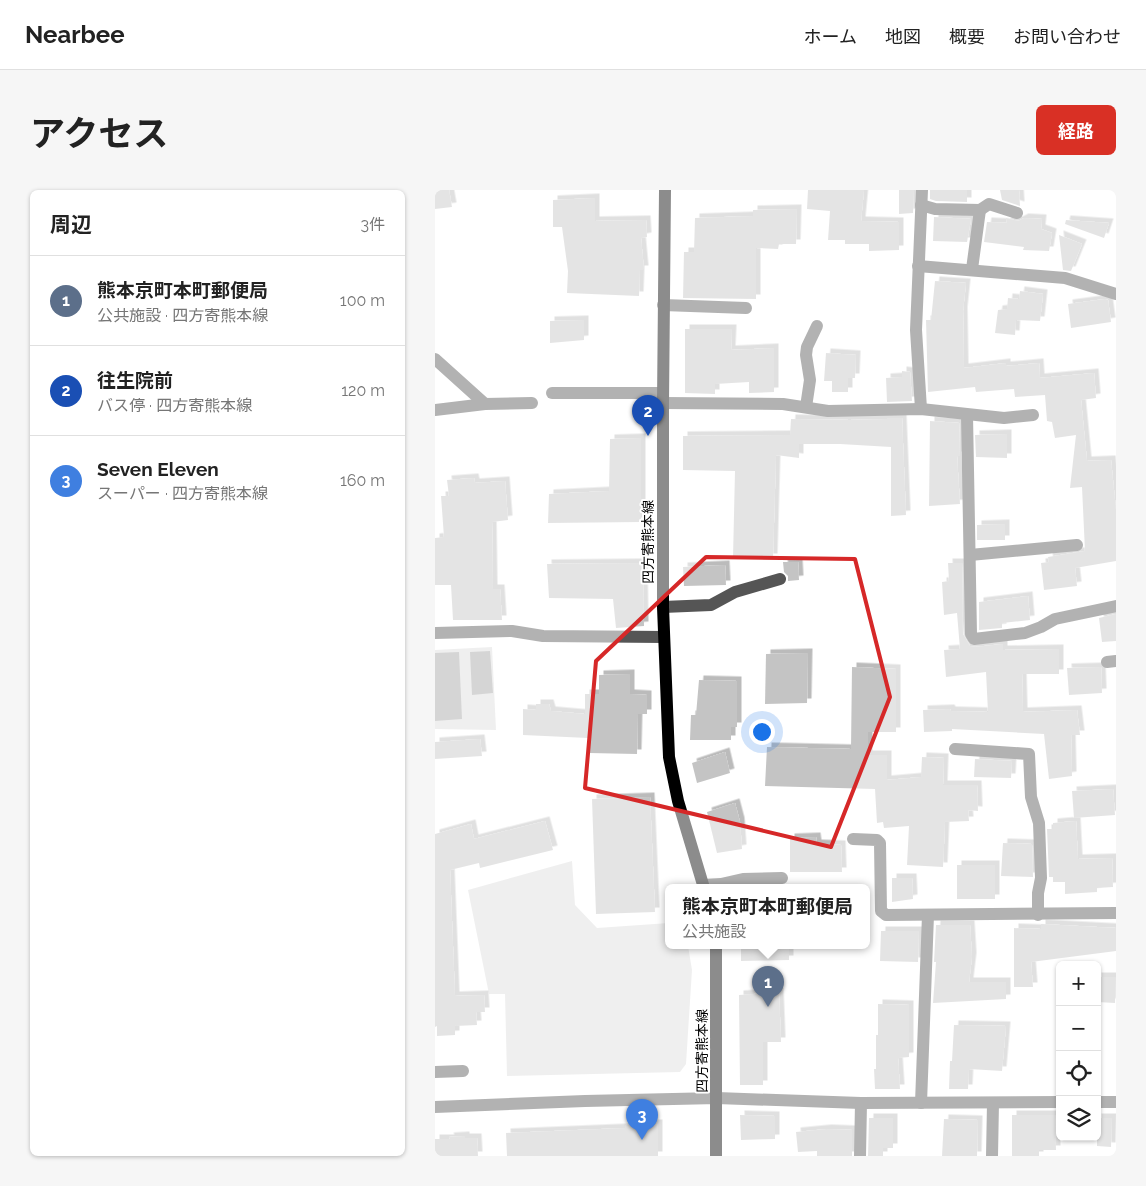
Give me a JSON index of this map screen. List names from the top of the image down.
{
  "streets": {
    "main road": ["四方寄熊本線"]
  },
  "page": {
    "header": "Nearbee",
    "nav": [
      "ホーム",
      "地図",
      "概要",
      "お問い合わせ"
    ],
    "title": "アクセス",
    "buttons": "経路",
    "heading": ["周辺", "3件"],
    "list": [
      {
        "mark": "1",
        "name": "熊本京町本町郵便局",
        "note": "公共施設 · 四方寄熊本線",
        "value": "100 m"
      },
      {
        "mark": "2",
        "name": "往生院前",
        "note": "バス停 · 四方寄熊本線",
        "value": "120 m"
      },
      {
        "mark": "3",
        "name": "Seven Eleven",
        "note": "スーパー · 四方寄熊本線",
        "value": "160 m"
      }
    ],
    "pins": ["2", "1", "3"],
    "popup": ["熊本京町本町郵便局", "公共施設"],
    "map_buttons": ["+", "−"]
  }
}
